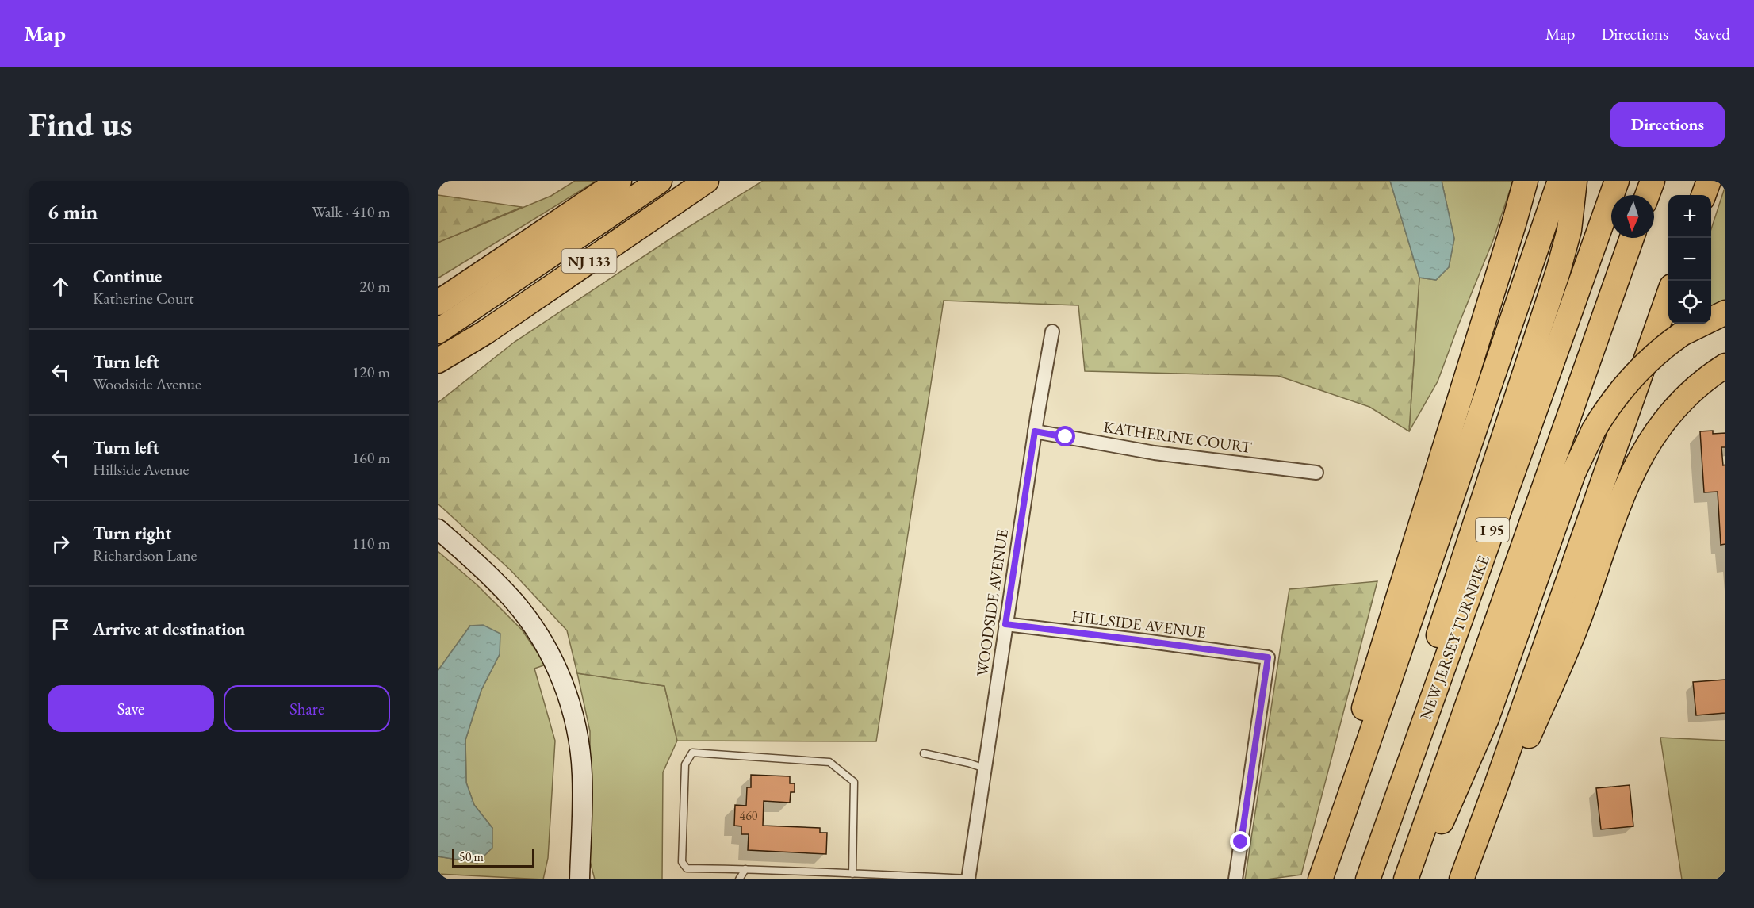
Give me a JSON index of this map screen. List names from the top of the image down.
{
  "streets": {
    "highway": ["NJ 133", "I 95", "NEW JERSEY TURNPIKE"],
    "street": ["KATHERINE COURT", "WOODSIDE AVENUE", "HILLSIDE AVENUE"]
  },
  "crossings": [
    ["KATHERINE COURT", "WOODSIDE AVENUE"],
    ["WOODSIDE AVENUE", "HILLSIDE AVENUE"]
  ],
  "house_numbers": ["460"],
  "scale_bar": "50 m",
  "north": "bottom",
  "page": {
    "header": "Map",
    "nav": ["Map", "Directions", "Saved"],
    "buttons": [
      "Directions",
      ["Save", "Share"]
    ],
    "title": "Find us",
    "heading": ["6 min", "Walk · 410 m"],
    "map_buttons": ["+", "−"],
    "list": [
      ["Continue", "Katherine Court", "20 m"],
      ["Turn left", "Woodside Avenue", "120 m"],
      ["Turn left", "Hillside Avenue", "160 m"],
      ["Turn right", "Richardson Lane", "110 m"],
      "Arrive at destination"
    ],
    "scale": "50 m"
  }
}
